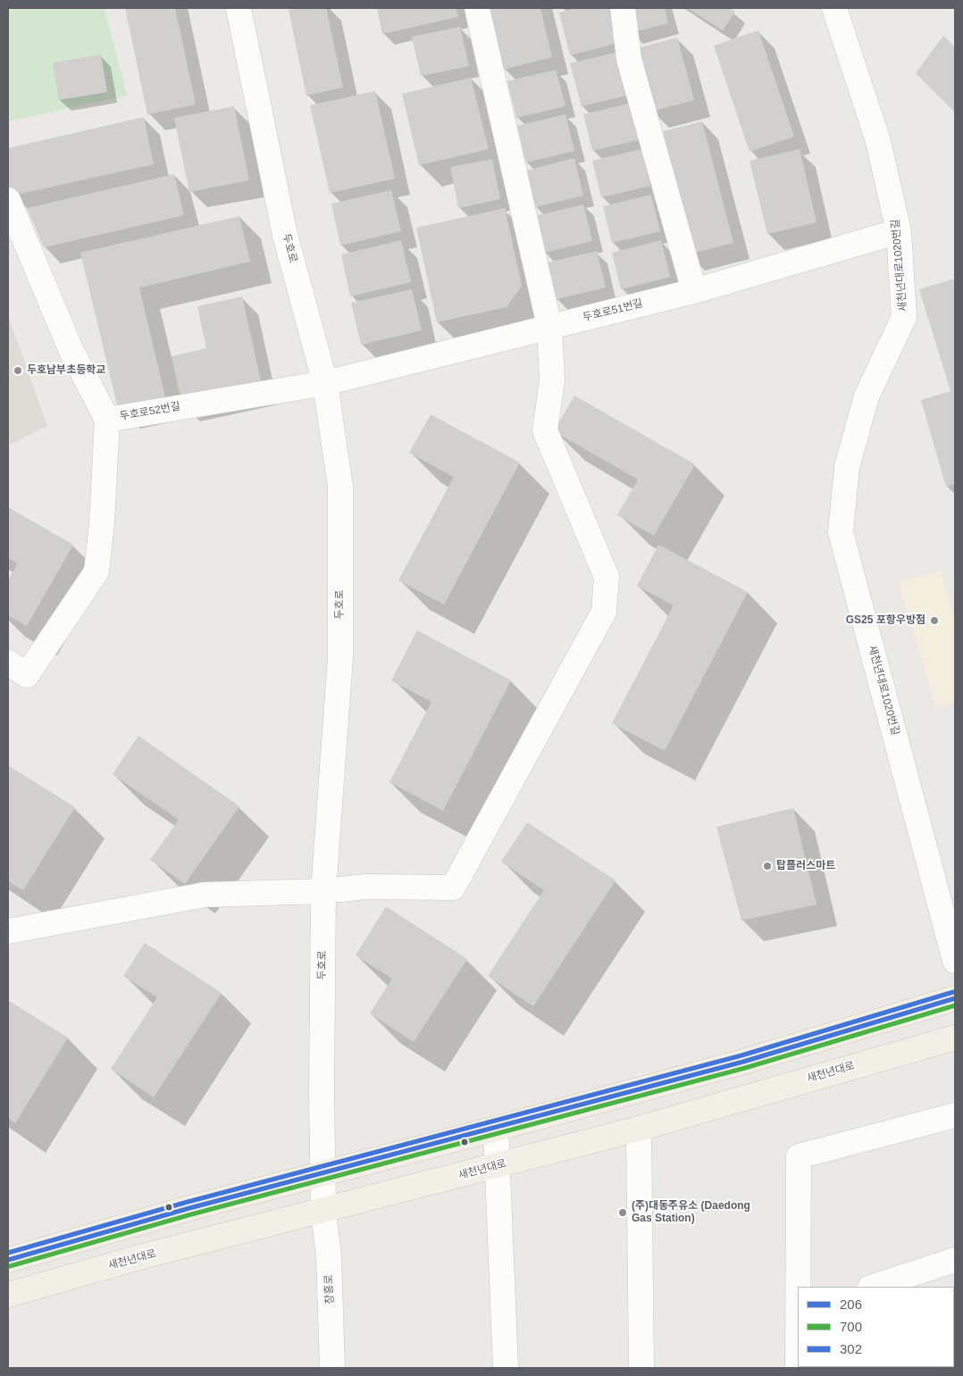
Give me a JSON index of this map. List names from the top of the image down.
{
  "streets": {
    "main road": ["새천년대로"],
    "street": [
      "두호로",
      "새천년대로1020번길",
      "두호로51번길",
      "두호로52번길",
      "창흥로"
    ]
  },
  "crossings": [
    ["두호로", "두호로51번길"],
    ["두호로", "두호로52번길"],
    ["두호로", "새천년대로"],
    ["두호로", "창흥로"],
    ["새천년대로1020번길", "두호로51번길"],
    ["두호로51번길", "두호로52번길"],
    ["새천년대로", "창흥로"]
  ],
  "places": [
    "두호남부초등학교",
    "GS25 포항우방점",
    "탑플러스마트",
    "(주)대동주유소 (Daedong Gas Station)"
  ],
  "lines": ["transit line 302", "transit line 206", "transit line 700"],
  "legend": ["206", "700", "302"]
}
